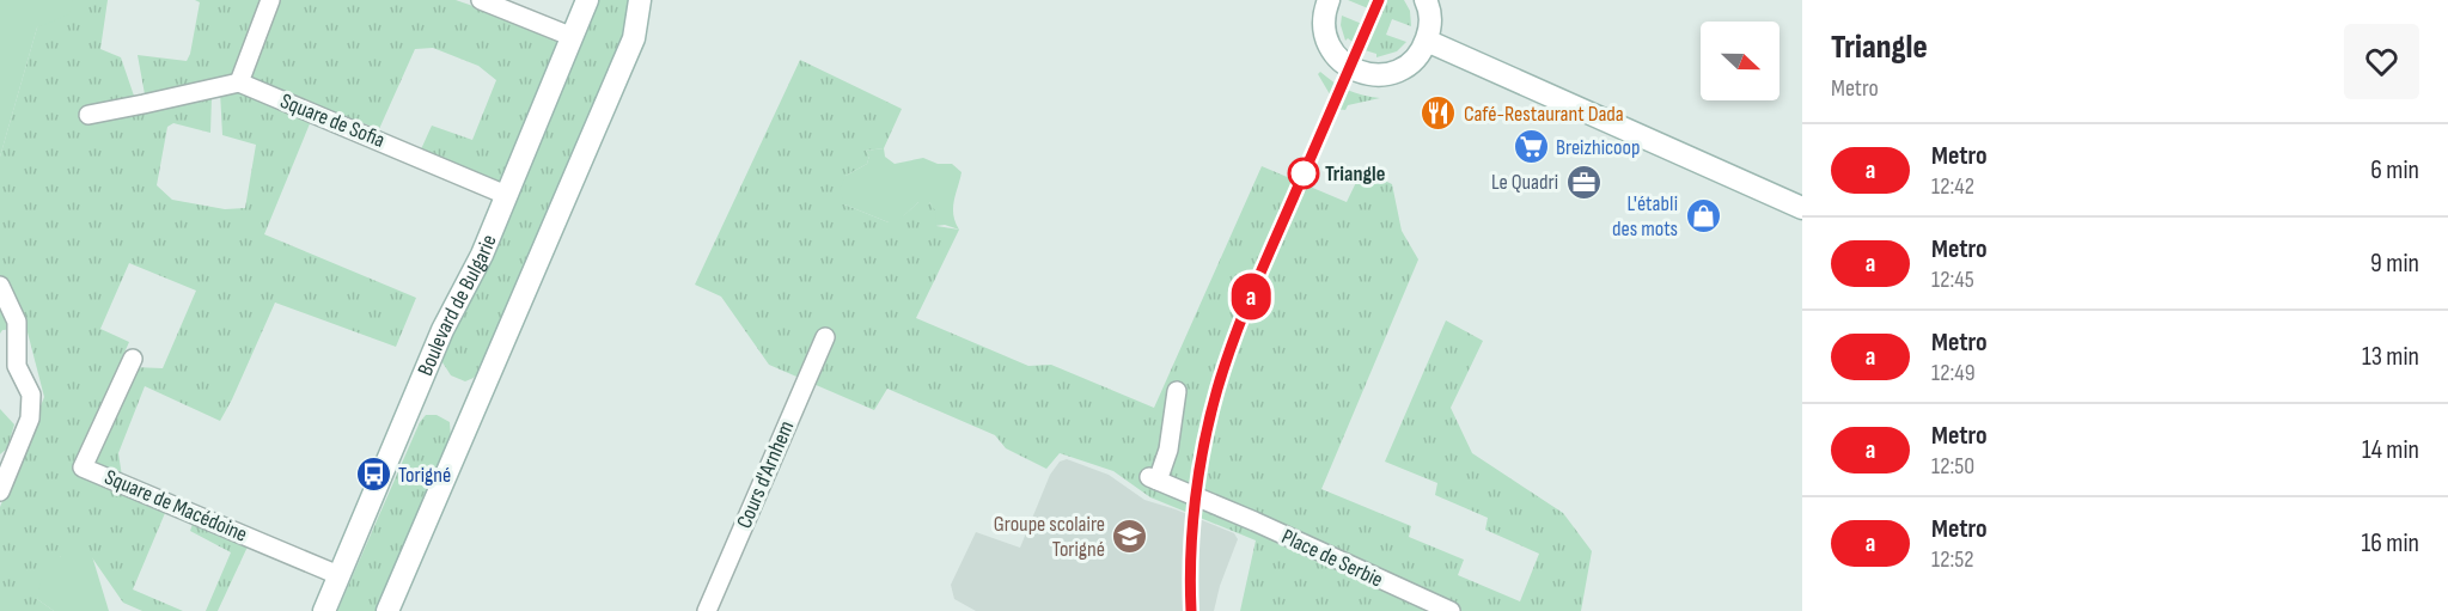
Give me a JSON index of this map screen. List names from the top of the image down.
{
  "streets": {
    "street": [
      "Square de Sofia",
      "Boulevard de Bulgarie",
      "Cours d'Arnhem",
      "Square de Macédoine",
      "Place de Serbie"
    ]
  },
  "crossings": [
    ["Square de Sofia", "Boulevard de Bulgarie"],
    ["Boulevard de Bulgarie", "Square de Macédoine"]
  ],
  "places": {
    "restaurant": ["Café-Restaurant Dada"],
    "supermarket": ["Breizhicoop"],
    "other": ["Triangle"],
    "office": ["Le Quadri"],
    "shop": ["L'établi des mots"],
    "bus stop": ["Torigné"],
    "school or university": ["Groupe scolaire Torigné"]
  },
  "lines": ["metro line a"],
  "north": "right",
  "page": {
    "on_map": "a",
    "heading": ["Triangle", "Metro"],
    "list": [
      {
        "mark": "a",
        "name": "Metro",
        "note": "12:42",
        "value": "6 min"
      },
      {
        "mark": "a",
        "name": "Metro",
        "note": "12:45",
        "value": "9 min"
      },
      {
        "mark": "a",
        "name": "Metro",
        "note": "12:49",
        "value": "13 min"
      },
      {
        "mark": "a",
        "name": "Metro",
        "note": "12:50",
        "value": "14 min"
      },
      {
        "mark": "a",
        "name": "Metro",
        "note": "12:52",
        "value": "16 min"
      }
    ]
  }
}
